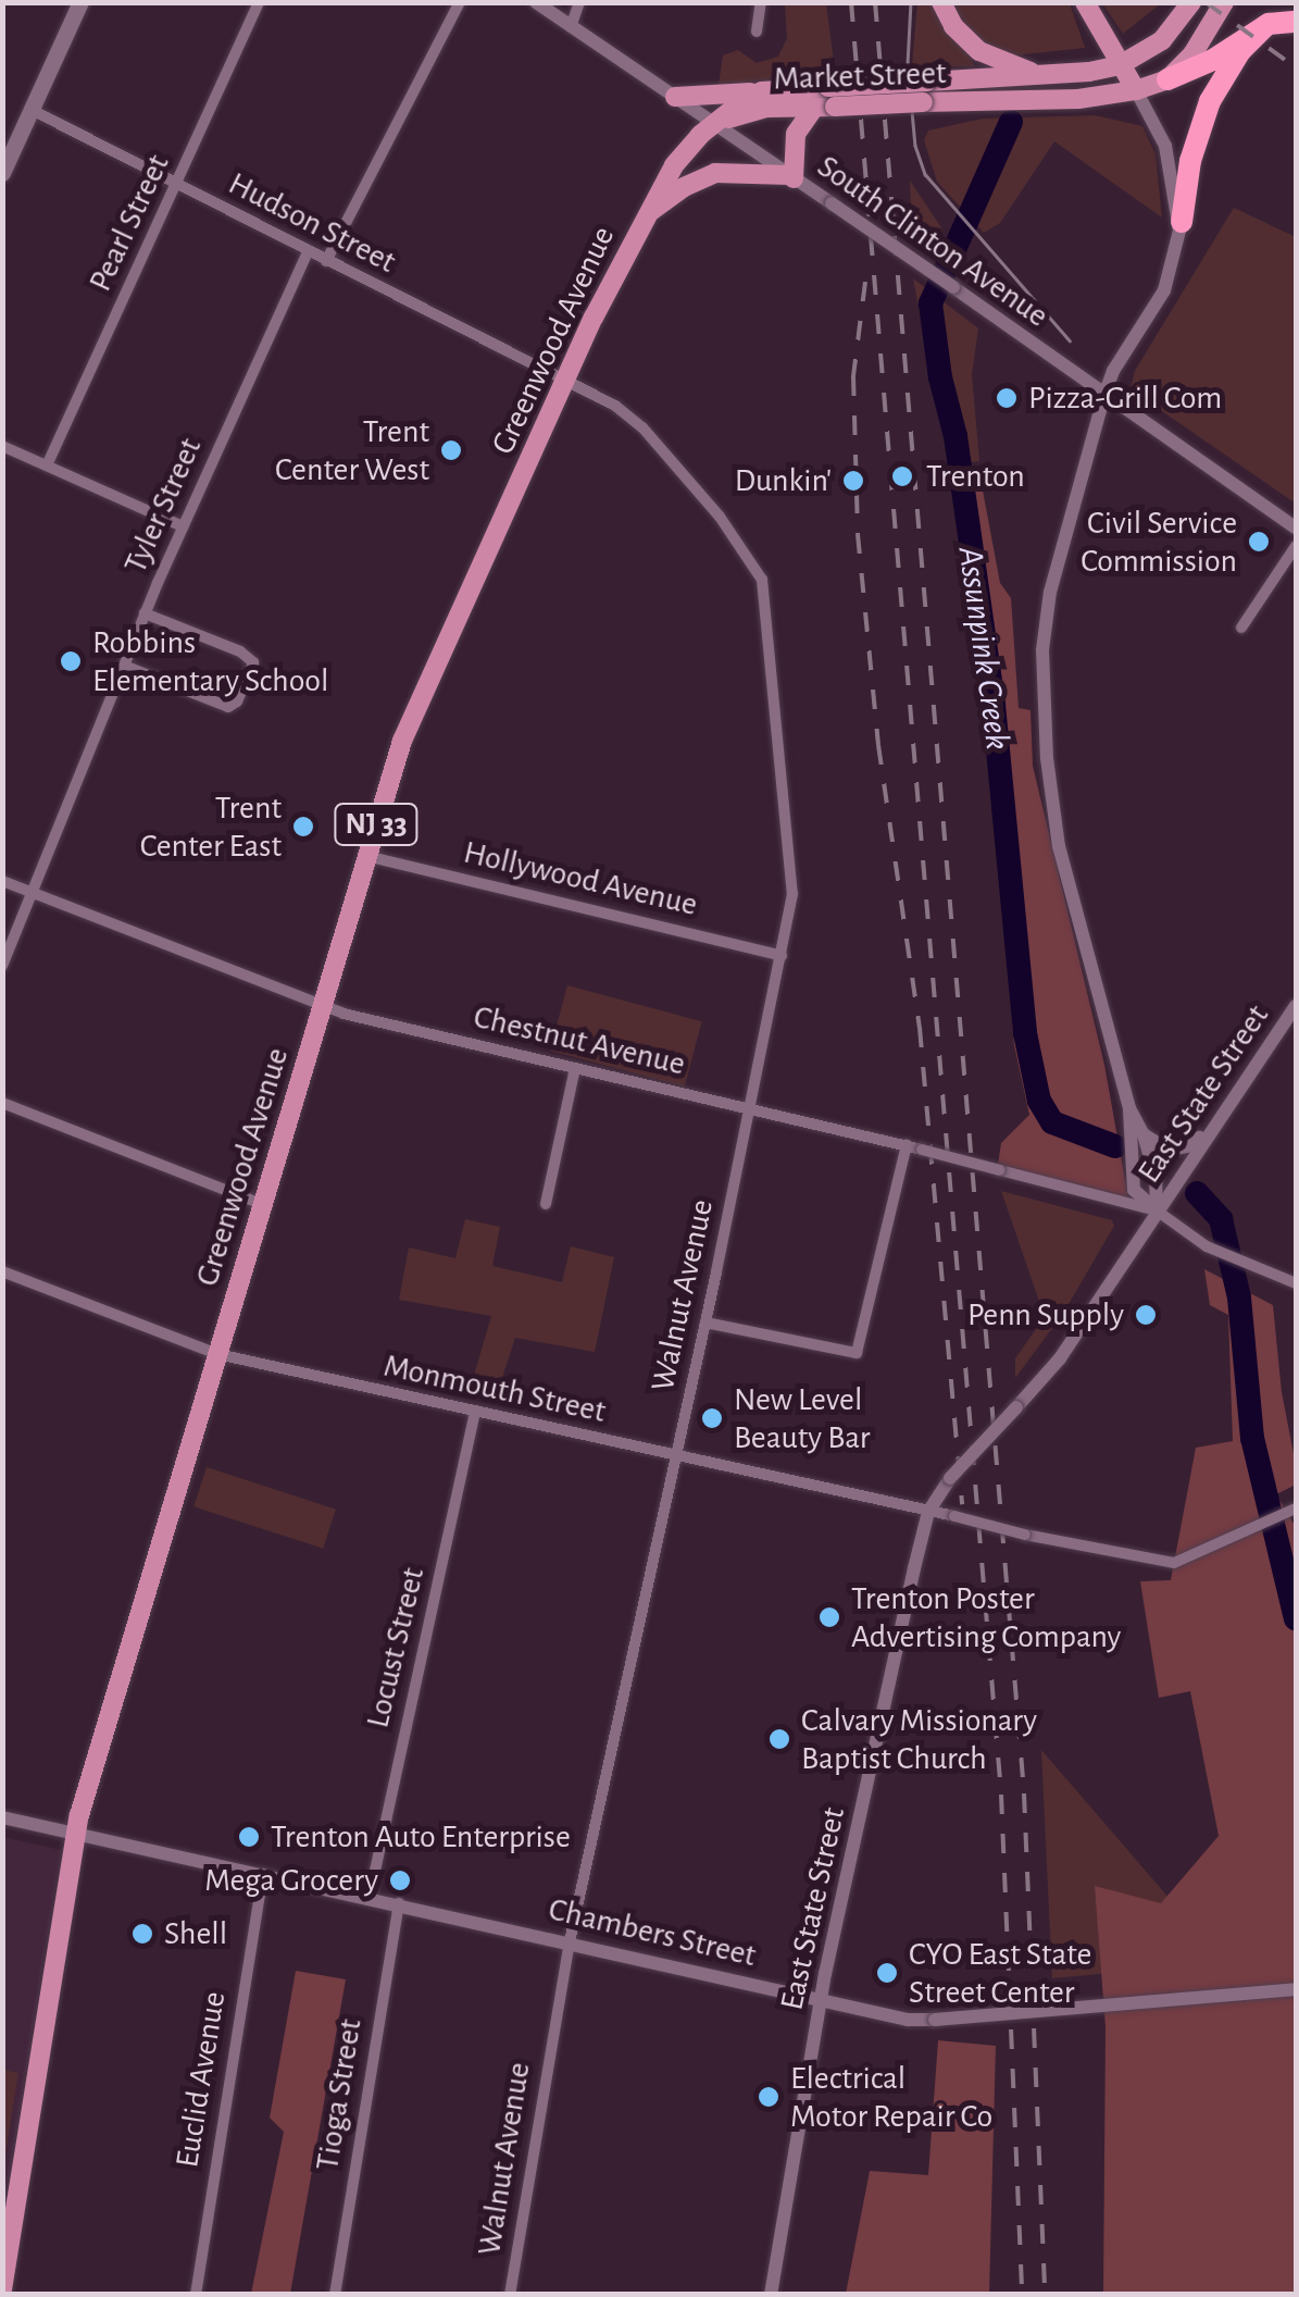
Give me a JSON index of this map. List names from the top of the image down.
{
  "streets": {
    "main road": ["Market Street", "Greenwood Avenue", "NJ 33"],
    "street": [
      "Pearl Street",
      "Hudson Street",
      "South Clinton Avenue",
      "Tyler Street",
      "Hollywood Avenue",
      "Chestnut Avenue",
      "East State Street",
      "Walnut Avenue",
      "Monmouth Street",
      "Locust Street",
      "Chambers Street",
      "Euclid Avenue",
      "Tioga Street"
    ]
  },
  "crossings": [
    ["Market Street", "South Clinton Avenue"],
    ["Market Street", "Greenwood Avenue"],
    ["Pearl Street", "Hudson Street"],
    ["Hudson Street", "Greenwood Avenue"],
    ["Hudson Street", "Tyler Street"],
    ["Hudson Street", "Walnut Avenue"],
    ["South Clinton Avenue", "Greenwood Avenue"],
    ["Greenwood Avenue", "Hollywood Avenue"],
    ["Greenwood Avenue", "Chestnut Avenue"],
    ["Greenwood Avenue", "Walnut Avenue"],
    ["Greenwood Avenue", "Monmouth Street"],
    ["Greenwood Avenue", "Chambers Street"],
    ["Tyler Street", "Chestnut Avenue"],
    ["Hollywood Avenue", "Walnut Avenue"],
    ["Chestnut Avenue", "East State Street"],
    ["Chestnut Avenue", "Walnut Avenue"],
    ["East State Street", "Monmouth Street"],
    ["East State Street", "Chambers Street"],
    ["Walnut Avenue", "Monmouth Street"],
    ["Walnut Avenue", "Chambers Street"],
    ["Monmouth Street", "Locust Street"],
    ["Locust Street", "Chambers Street"],
    ["Chambers Street", "Euclid Avenue"],
    ["Chambers Street", "Tioga Street"]
  ],
  "water": ["Assunpink Creek"],
  "places": [
    "Pizza-Grill Com",
    "Trent Center West",
    "Trenton",
    "Dunkin'",
    "Civil Service Commission",
    "Robbins Elementary School",
    "Trent Center East",
    "Penn Supply",
    "New Level Beauty Bar",
    "Trenton Poster Advertising Company",
    "Calvary Missionary Baptist Church",
    "Trenton Auto Enterprise",
    "Mega Grocery",
    "Shell",
    "CYO East State Street Center",
    "Electrical Motor Repair Co"
  ]
}
